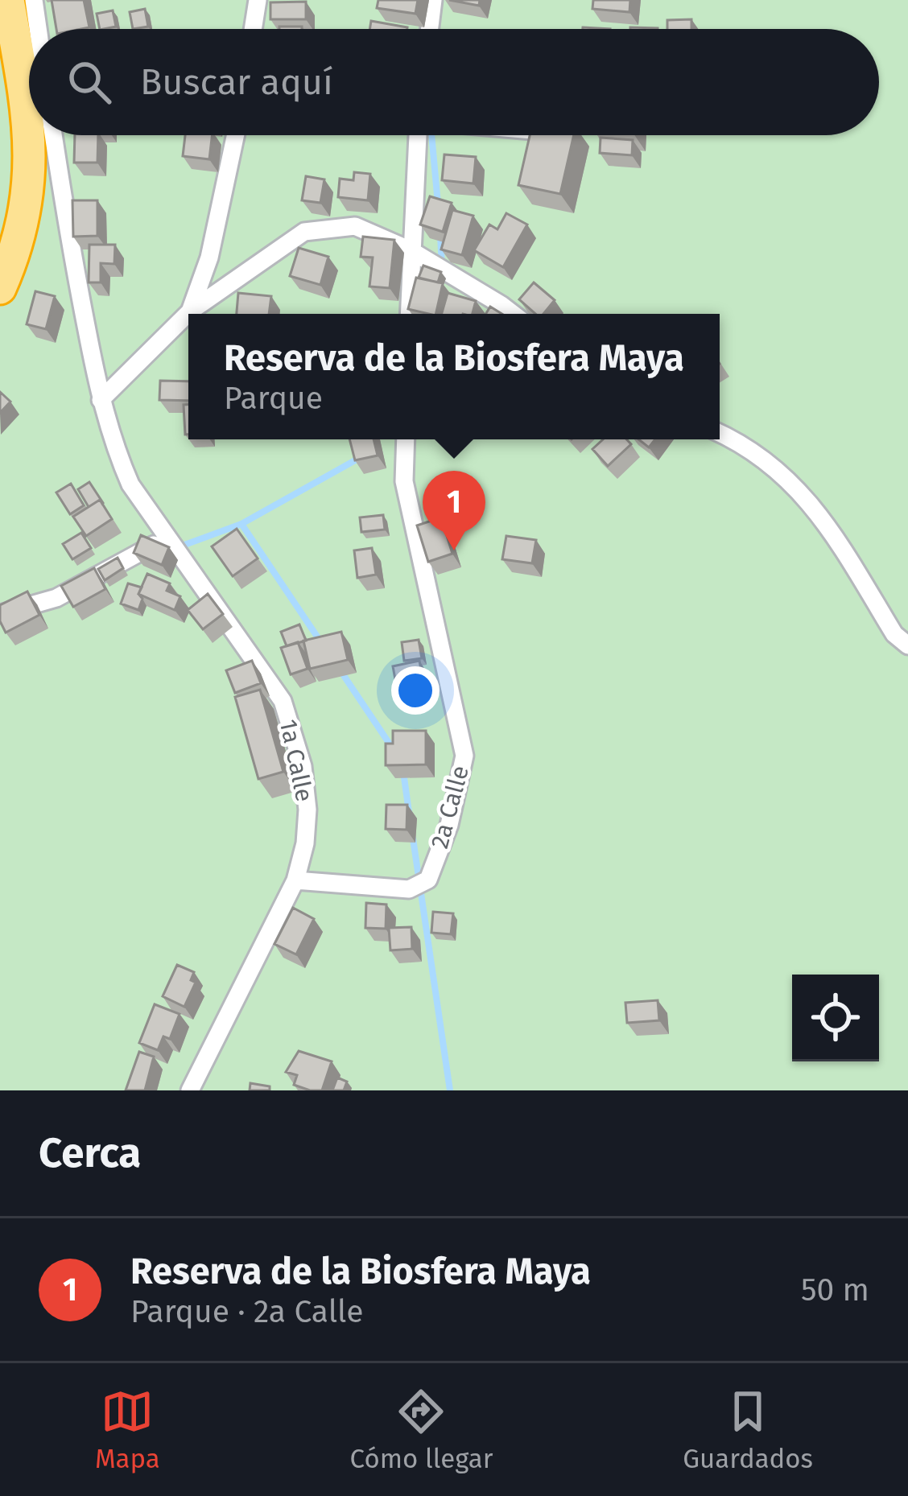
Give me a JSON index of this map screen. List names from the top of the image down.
{
  "streets": {
    "street": ["1a Calle", "2a Calle"]
  },
  "crossings": [
    ["1a Calle", "2a Calle"]
  ],
  "page": {
    "search": "Buscar aquí",
    "popup": ["Reserva de la Biosfera Maya", "Parque"],
    "pins": "1",
    "heading": "Cerca",
    "list": [
      {
        "mark": "1",
        "name": "Reserva de la Biosfera Maya",
        "note": "Parque · 2a Calle",
        "value": "50 m"
      }
    ],
    "nav": ["Mapa", "Cómo llegar", "Guardados"]
  }
}
